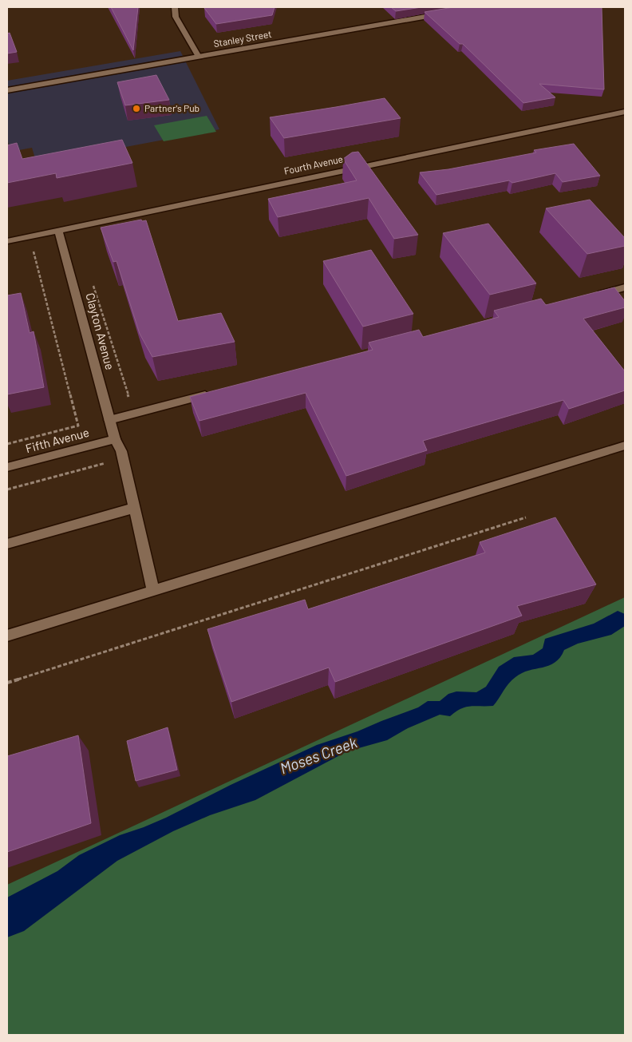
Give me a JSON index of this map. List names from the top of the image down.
{
  "streets": {
    "street": [
      "Stanley Street",
      "Fourth Avenue",
      "Clayton Avenue",
      "Fifth Avenue"
    ]
  },
  "crossings": [
    ["Fourth Avenue", "Clayton Avenue"],
    ["Clayton Avenue", "Fifth Avenue"]
  ],
  "water": ["Moses Creek"],
  "places": ["Partner's Pub"]
}
